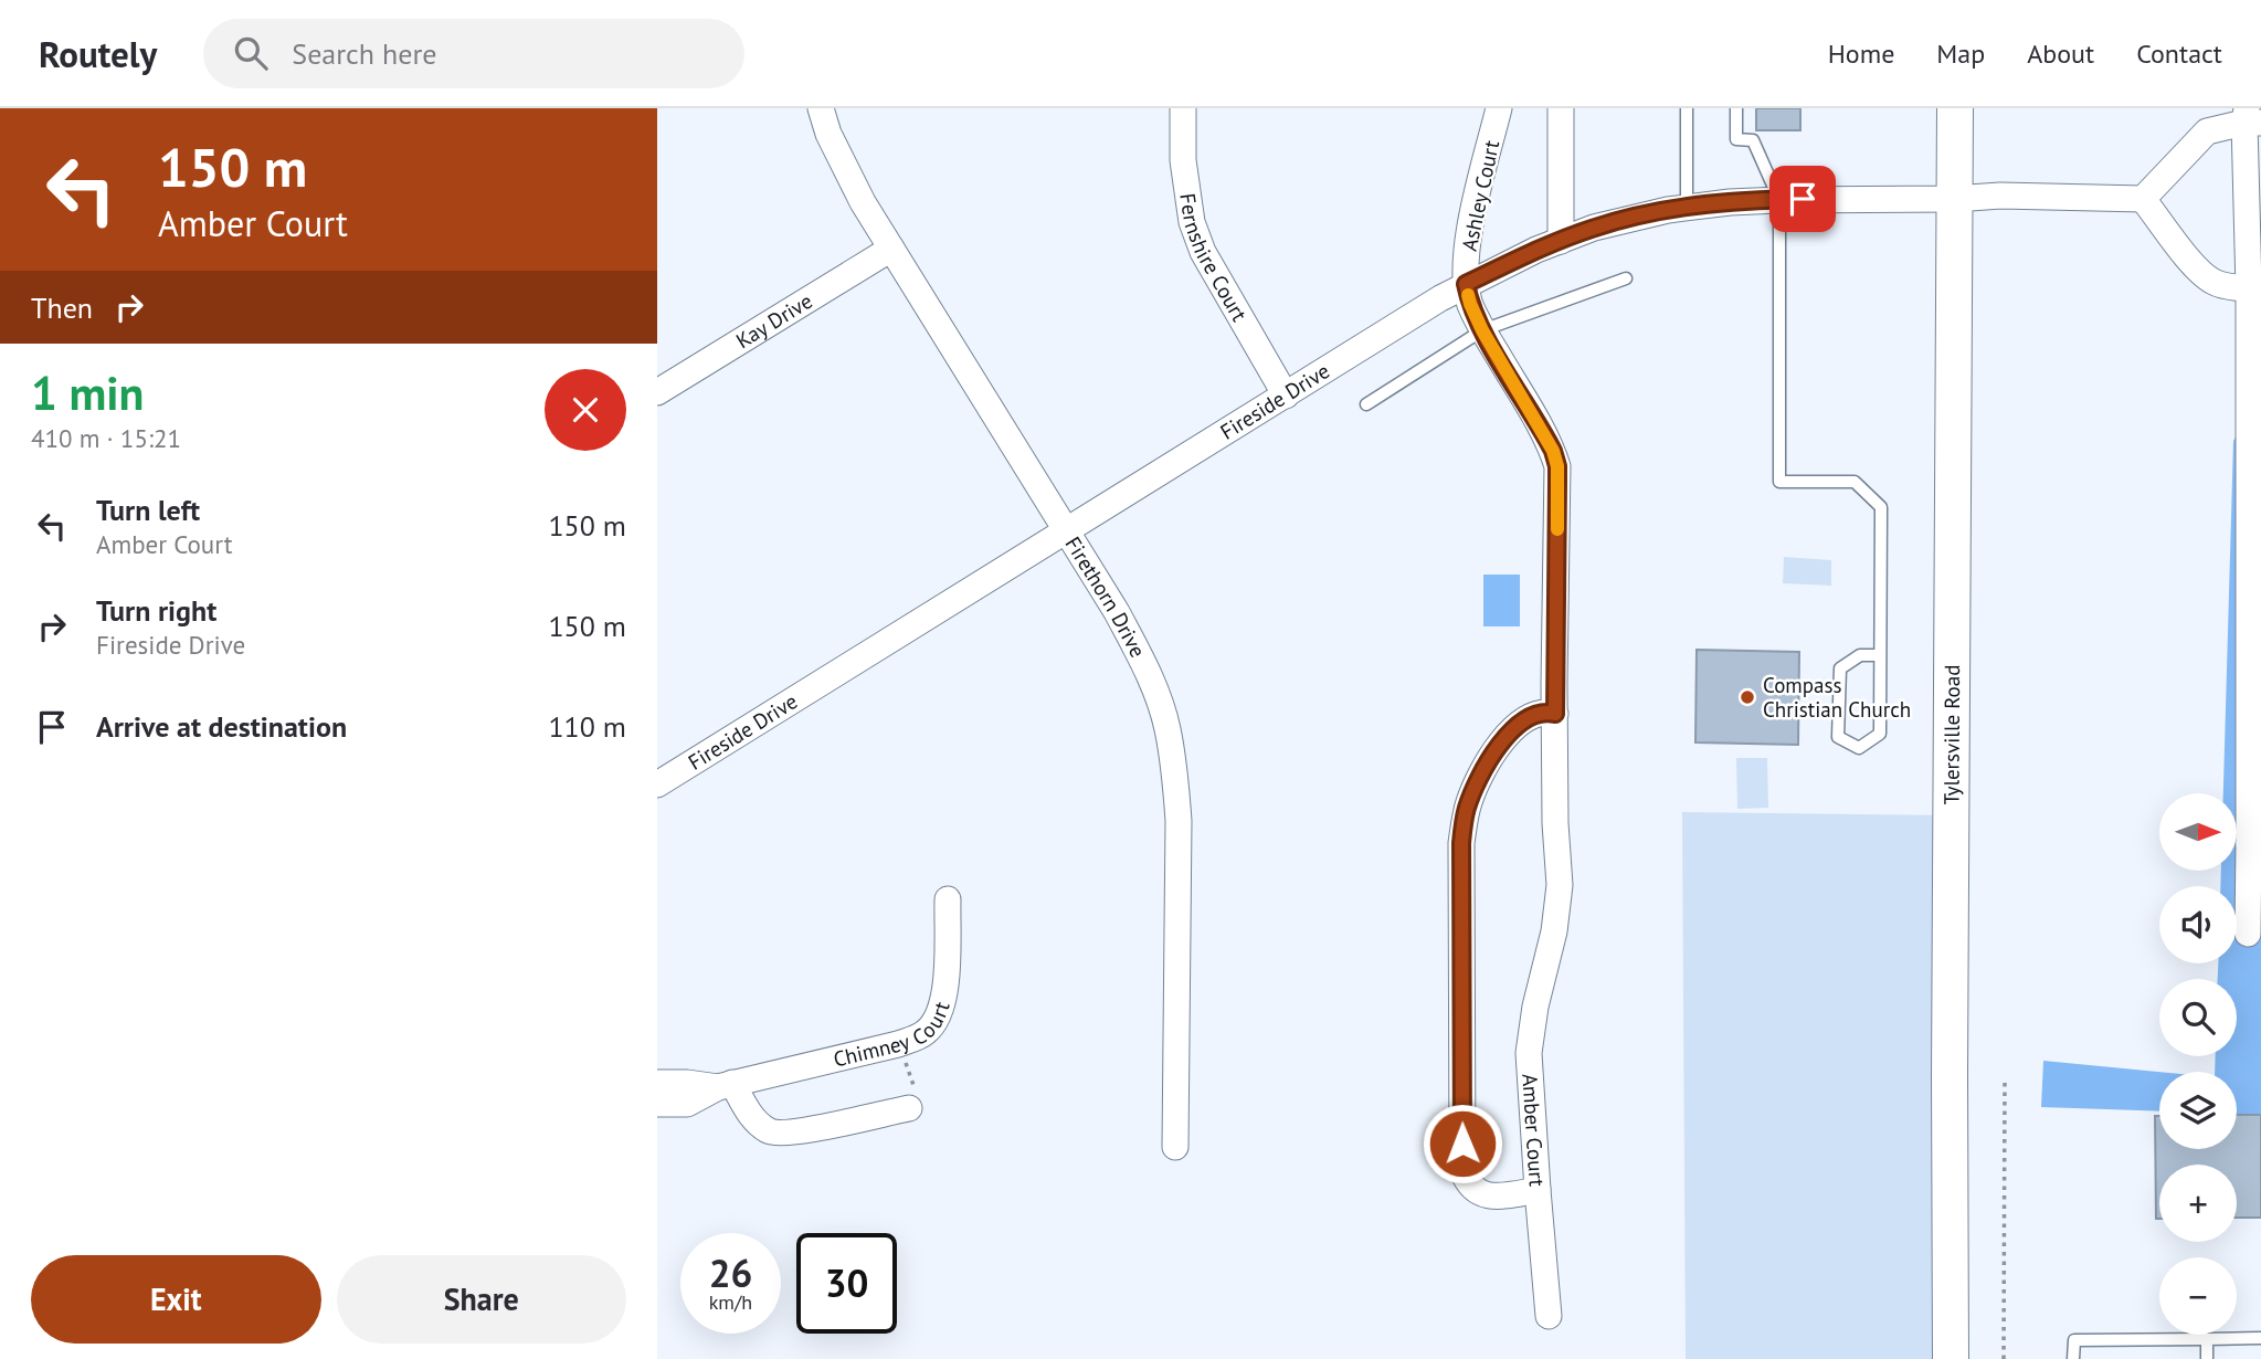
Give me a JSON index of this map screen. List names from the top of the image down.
{
  "streets": {
    "main road": ["Tylersville Road"],
    "street": [
      "Ashley Court",
      "Fernshire Court",
      "Kay Drive",
      "Fireside Drive",
      "Firethorn Drive",
      "Chimney Court",
      "Amber Court"
    ]
  },
  "crossings": [
    ["Ashley Court", "Fireside Drive"],
    ["Ashley Court", "Amber Court"],
    ["Fernshire Court", "Fireside Drive"],
    ["Kay Drive", "Firethorn Drive"],
    ["Fireside Drive", "Firethorn Drive"],
    ["Fireside Drive", "Tylersville Road"],
    ["Fireside Drive", "Amber Court"]
  ],
  "places": ["Compass Christian Church"],
  "north": "right",
  "page": {
    "header": "Routely",
    "search": "Search here",
    "nav": [
      "Home",
      "Map",
      "About",
      "Contact"
    ],
    "turn": ["150 m", "Amber Court"],
    "then": "Then",
    "heading": ["1 min", "410 m · 15:21"],
    "list": [
      {
        "name": "Turn left",
        "note": "Amber Court",
        "value": "150 m"
      },
      {
        "name": "Turn right",
        "note": "Fireside Drive",
        "value": "150 m"
      },
      {
        "name": "Arrive at destination",
        "value": "110 m"
      }
    ],
    "map_buttons": ["+", "−"],
    "speed": "26 km/h",
    "limit": "30",
    "buttons": ["Exit", "Share"]
  }
}
